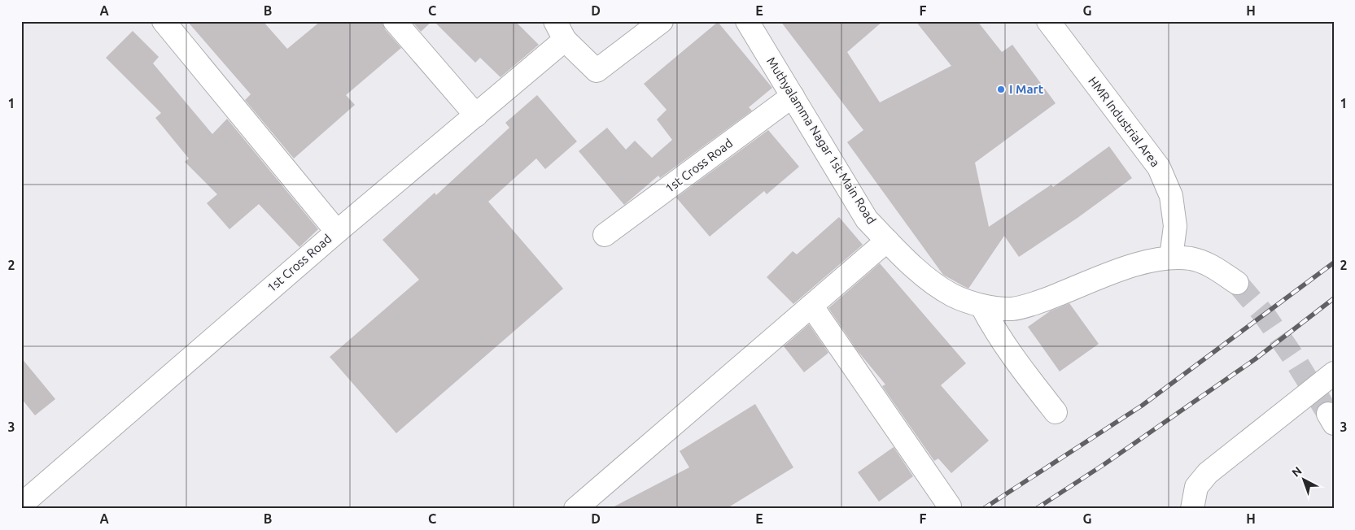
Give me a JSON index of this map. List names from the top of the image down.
{
  "streets": {
    "street": ["HMR Industrial Area", "Muthyalamma Nagar 1st Main Road", "1st Cross Road"]
  },
  "crossings": [
    ["HMR Industrial Area", "Muthyalamma Nagar 1st Main Road"],
    ["Muthyalamma Nagar 1st Main Road", "1st Cross Road"]
  ],
  "places": ["I Mart"],
  "north": "top left",
  "grid": {
    "columns": [
      "A",
      "B",
      "C",
      "D",
      "E",
      "F",
      "G",
      "H"
    ],
    "rows": ["1", "2", "3"]
  }
}
